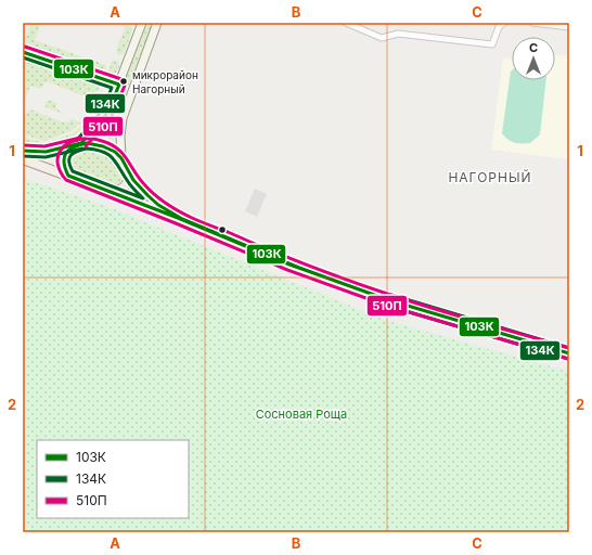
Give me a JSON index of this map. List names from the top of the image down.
{
  "districts": ["НАГОРНЫЙ"],
  "parks": ["Сосновая Роща"],
  "places": ["микрорайон Нагорный"],
  "lines": ["transit line 510П", "transit line 103К", "transit line 134К"],
  "legend": ["103К", "134К", "510П"],
  "north": "top",
  "grid": {
    "columns": ["A", "B", "C"],
    "rows": ["1", "2"]
  }
}
